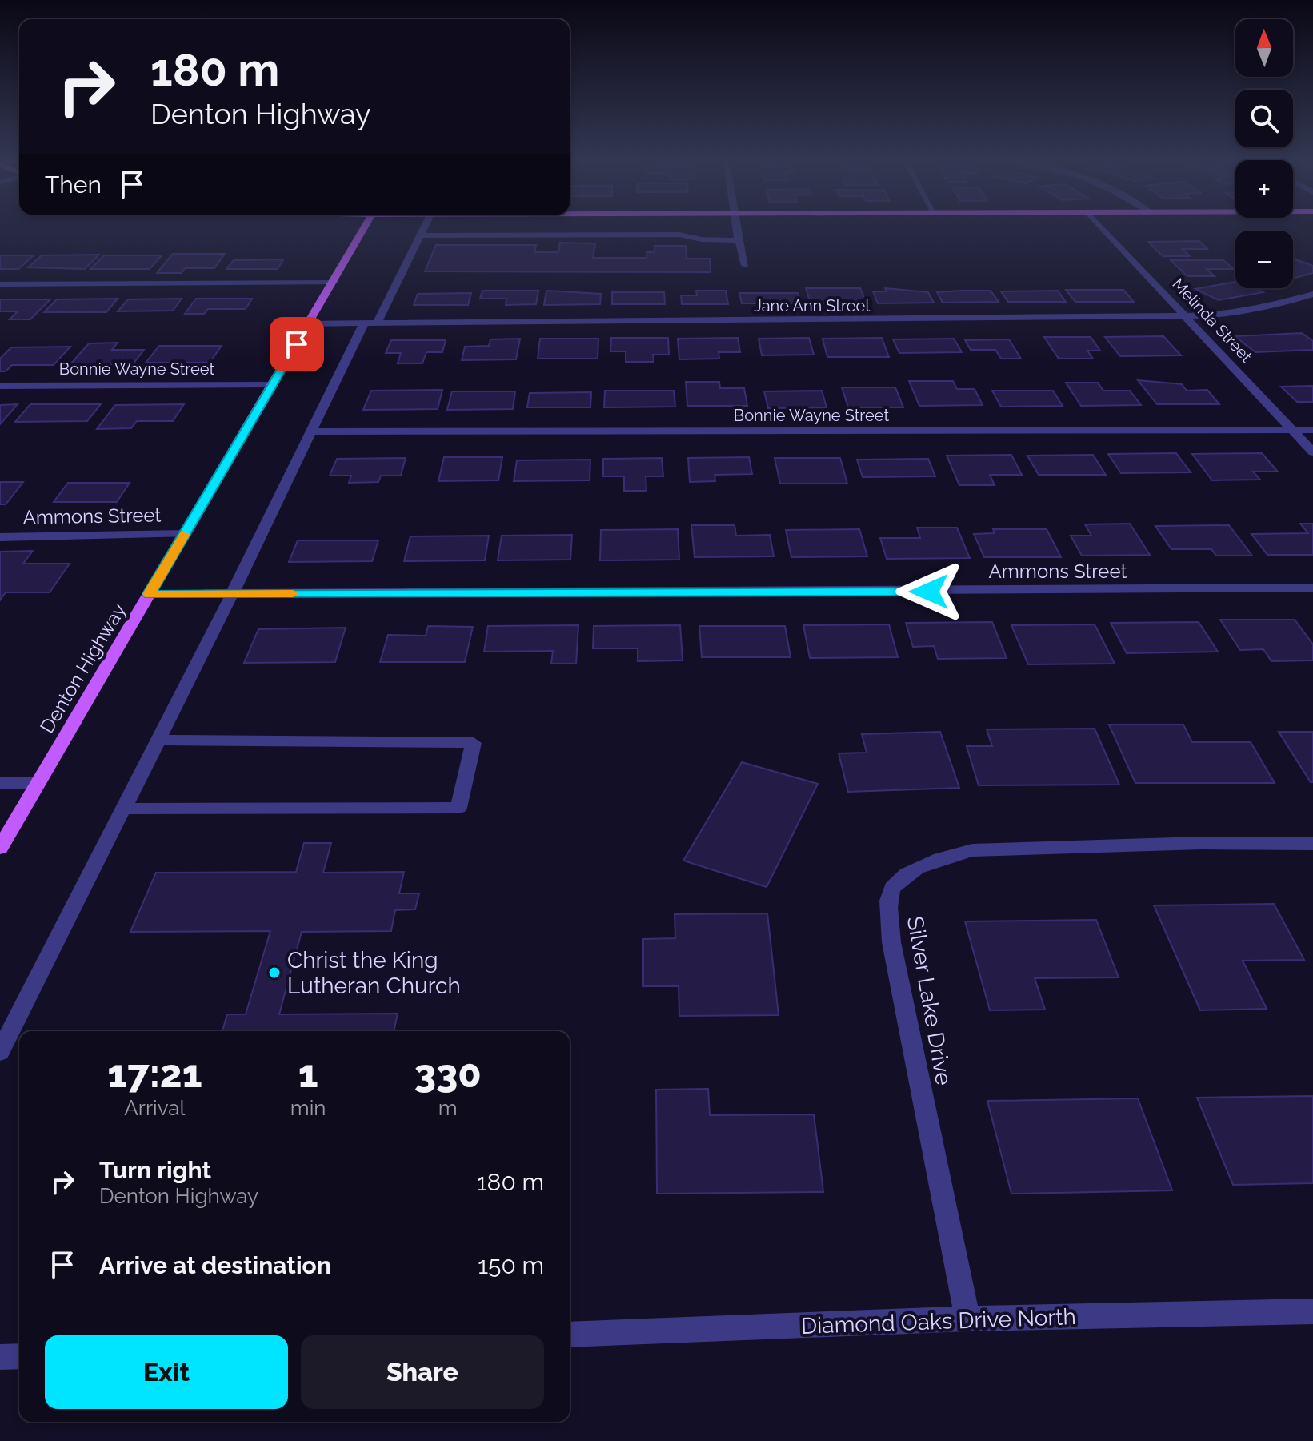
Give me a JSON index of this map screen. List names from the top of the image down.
{
  "streets": {
    "main road": ["Denton Highway"],
    "street": [
      "Jane Ann Street",
      "Melinda Street",
      "Bonnie Wayne Street",
      "Ammons Street",
      "Silver Lake Drive",
      "Diamond Oaks Drive North"
    ]
  },
  "crossings": [
    ["Jane Ann Street", "Melinda Street"],
    ["Jane Ann Street", "Denton Highway"],
    ["Melinda Street", "Bonnie Wayne Street"],
    ["Bonnie Wayne Street", "Denton Highway"],
    ["Ammons Street", "Denton Highway"],
    ["Silver Lake Drive", "Diamond Oaks Drive North"]
  ],
  "places": ["Christ the King Lutheran Church"],
  "north": "top",
  "page": {
    "map_buttons": ["+", "−"],
    "turn": ["180 m", "Denton Highway"],
    "then": "Then",
    "eta": [
      "17:21",
      "Arrival",
      "1",
      "min",
      "330",
      "m"
    ],
    "list": [
      {
        "name": "Turn right",
        "note": "Denton Highway",
        "value": "180 m"
      },
      {
        "name": "Arrive at destination",
        "value": "150 m"
      }
    ],
    "buttons": ["Exit", "Share"]
  }
}
